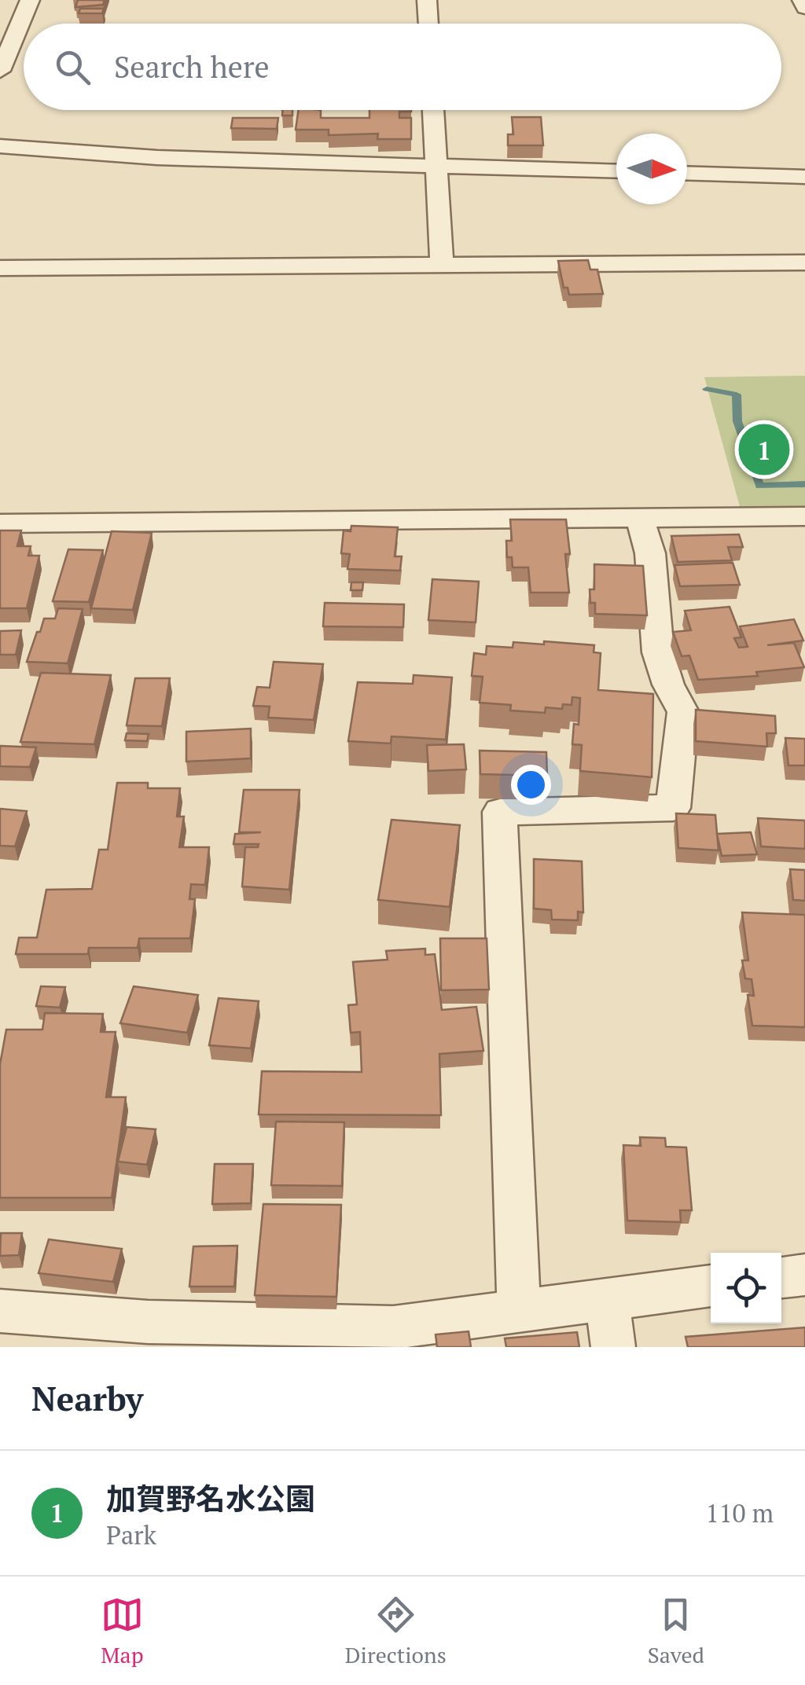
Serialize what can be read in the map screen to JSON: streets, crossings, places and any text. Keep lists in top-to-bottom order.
{
  "north": "right",
  "page": {
    "search": "Search here",
    "pins": "1",
    "heading": "Nearby",
    "list": [
      {
        "mark": "1",
        "name": "加賀野名水公園",
        "note": "Park",
        "value": "110 m"
      }
    ],
    "nav": ["Map", "Directions", "Saved"]
  }
}
